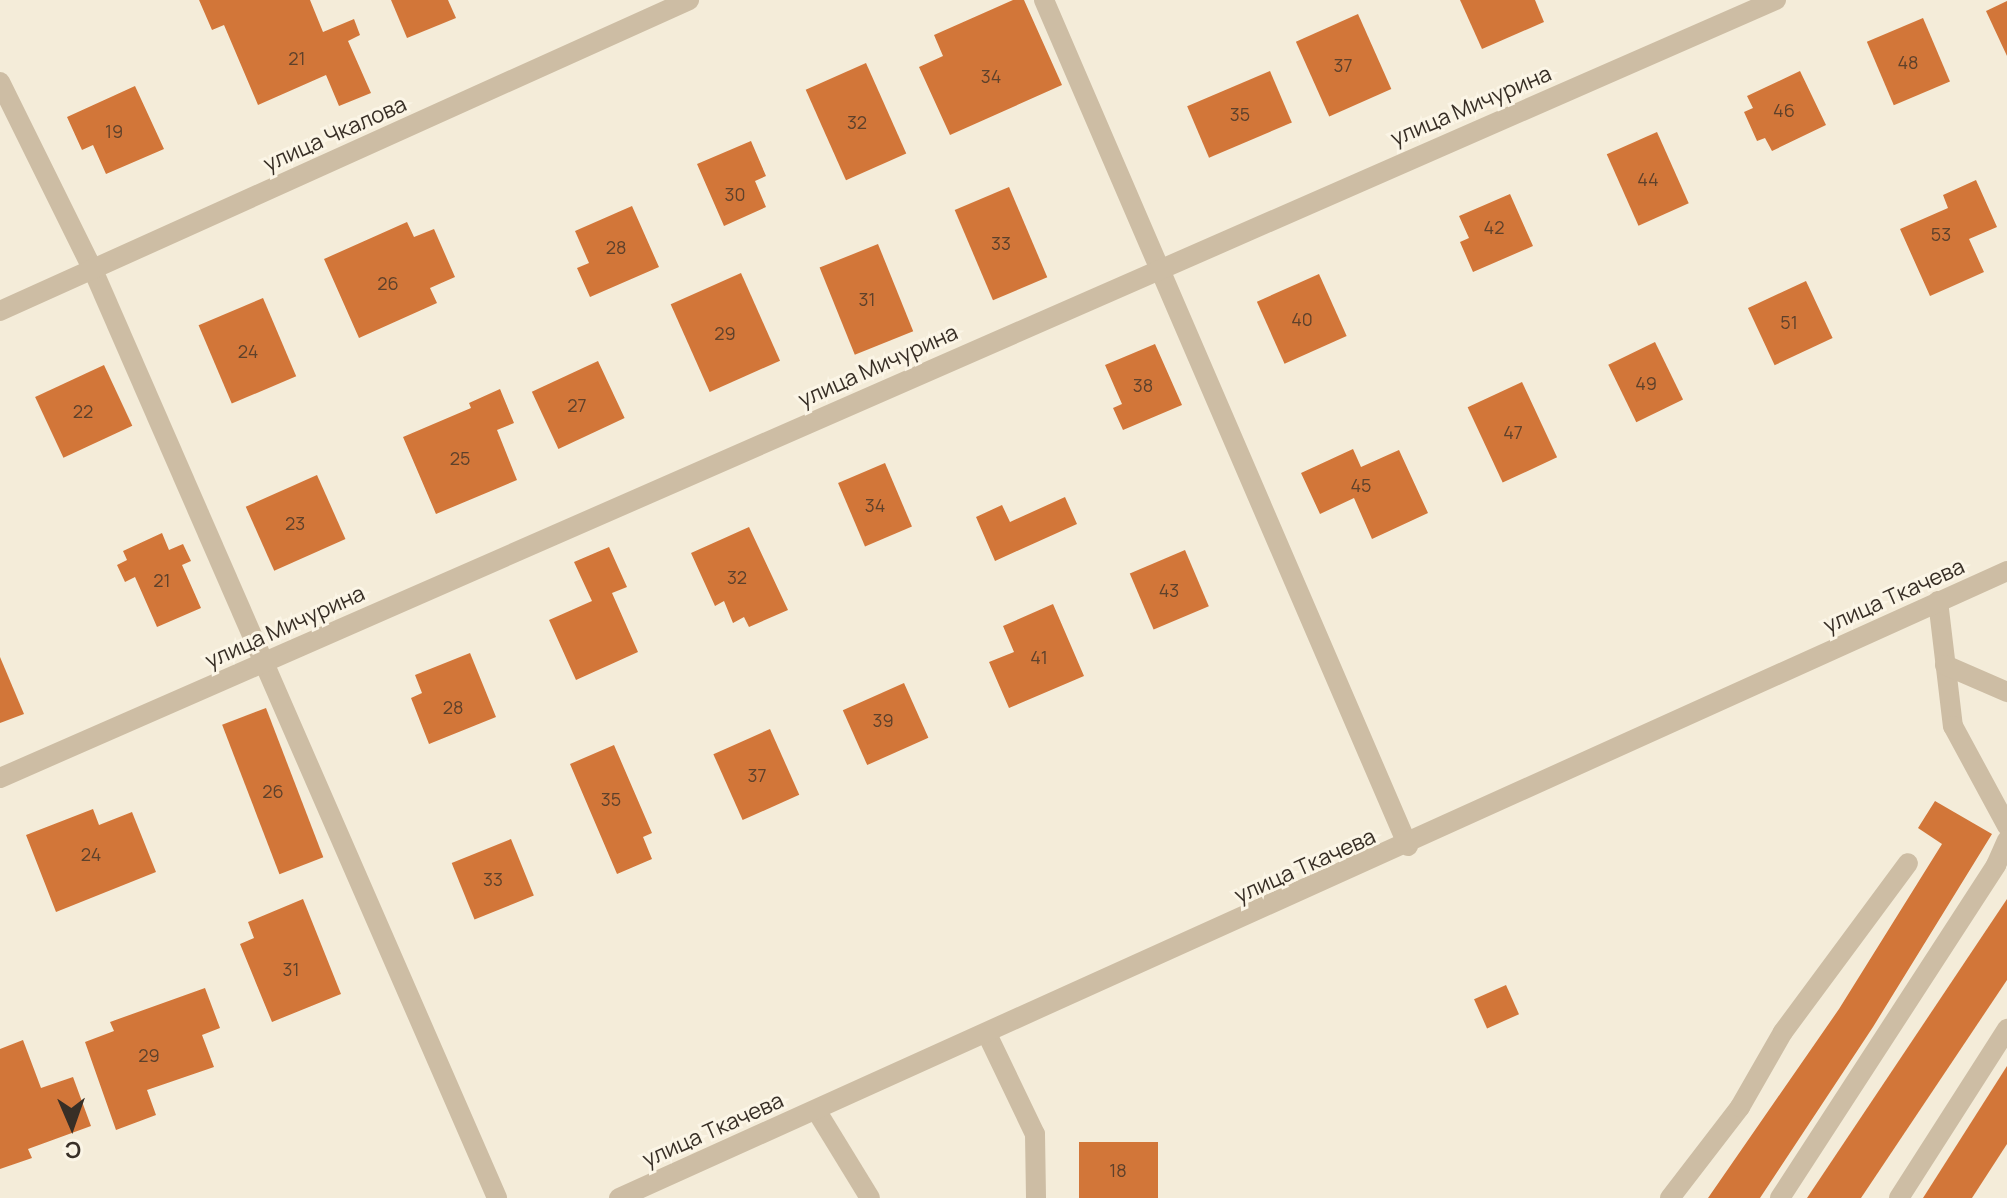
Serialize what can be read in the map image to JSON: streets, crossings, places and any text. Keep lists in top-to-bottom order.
{
  "streets": {
    "street": ["улица Мичурина", "улица Чкалова", "улица Ткачева"]
  },
  "house_numbers": [
    "21",
    "48",
    "37",
    "34",
    "46",
    "35",
    "32",
    "19",
    "44",
    "30",
    "42",
    "53",
    "33",
    "28",
    "26",
    "31",
    "40",
    "51",
    "29",
    "24",
    "49",
    "38",
    "27",
    "22",
    "47",
    "25",
    "45",
    "34",
    "23",
    "32",
    "21",
    "43",
    "41",
    "28",
    "39",
    "37",
    "26",
    "35",
    "24",
    "33",
    "31",
    "29",
    "18"
  ],
  "north": "bottom"
}
